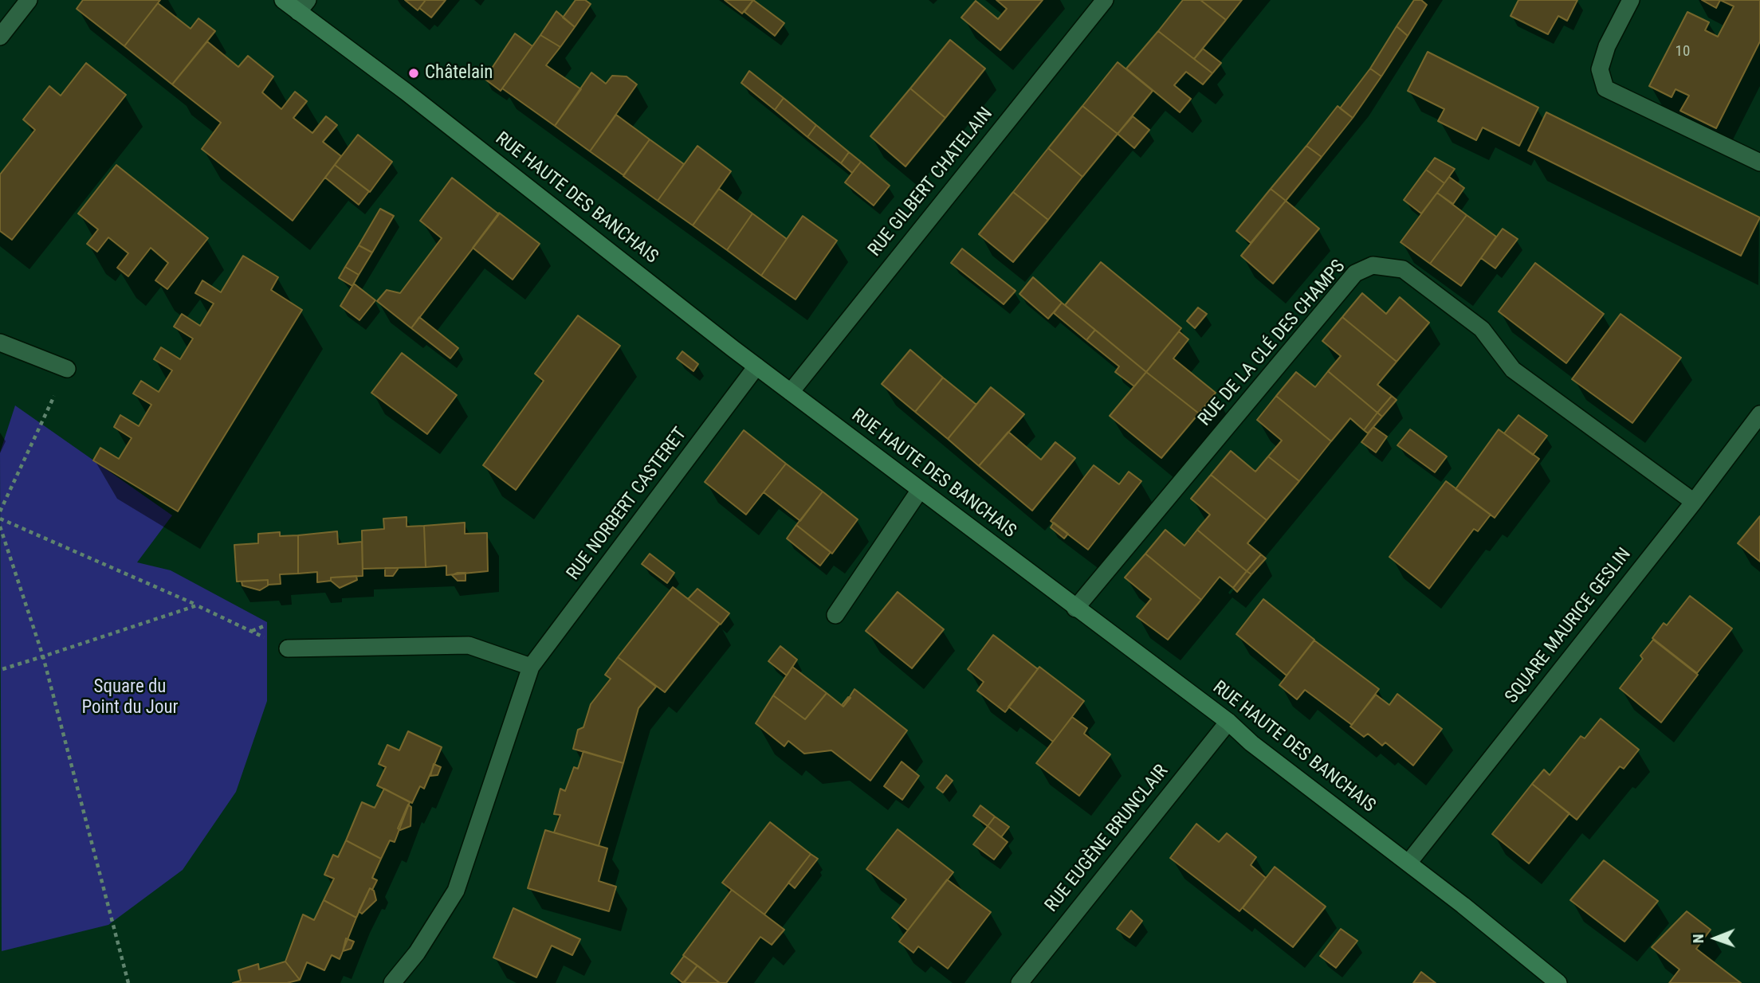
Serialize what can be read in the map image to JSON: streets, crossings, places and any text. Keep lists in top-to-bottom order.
{
  "streets": {
    "street": [
      "RUE GILBERT CHATELAIN",
      "RUE HAUTE DES BANCHAIS",
      "RUE DE LA CLÉ DES CHAMPS",
      "RUE NORBERT CASTERET",
      "SQUARE MAURICE GESLIN",
      "RUE EUGÈNE BRUNCLAIR"
    ]
  },
  "crossings": [
    ["RUE GILBERT CHATELAIN", "RUE HAUTE DES BANCHAIS"],
    ["RUE HAUTE DES BANCHAIS", "RUE DE LA CLÉ DES CHAMPS"],
    ["RUE HAUTE DES BANCHAIS", "RUE NORBERT CASTERET"],
    ["RUE HAUTE DES BANCHAIS", "SQUARE MAURICE GESLIN"],
    ["RUE HAUTE DES BANCHAIS", "RUE EUGÈNE BRUNCLAIR"],
    ["RUE DE LA CLÉ DES CHAMPS", "SQUARE MAURICE GESLIN"]
  ],
  "parks": ["Square du Point du Jour"],
  "places": ["Châtelain"],
  "house_numbers": ["10"],
  "north": "left"
}
